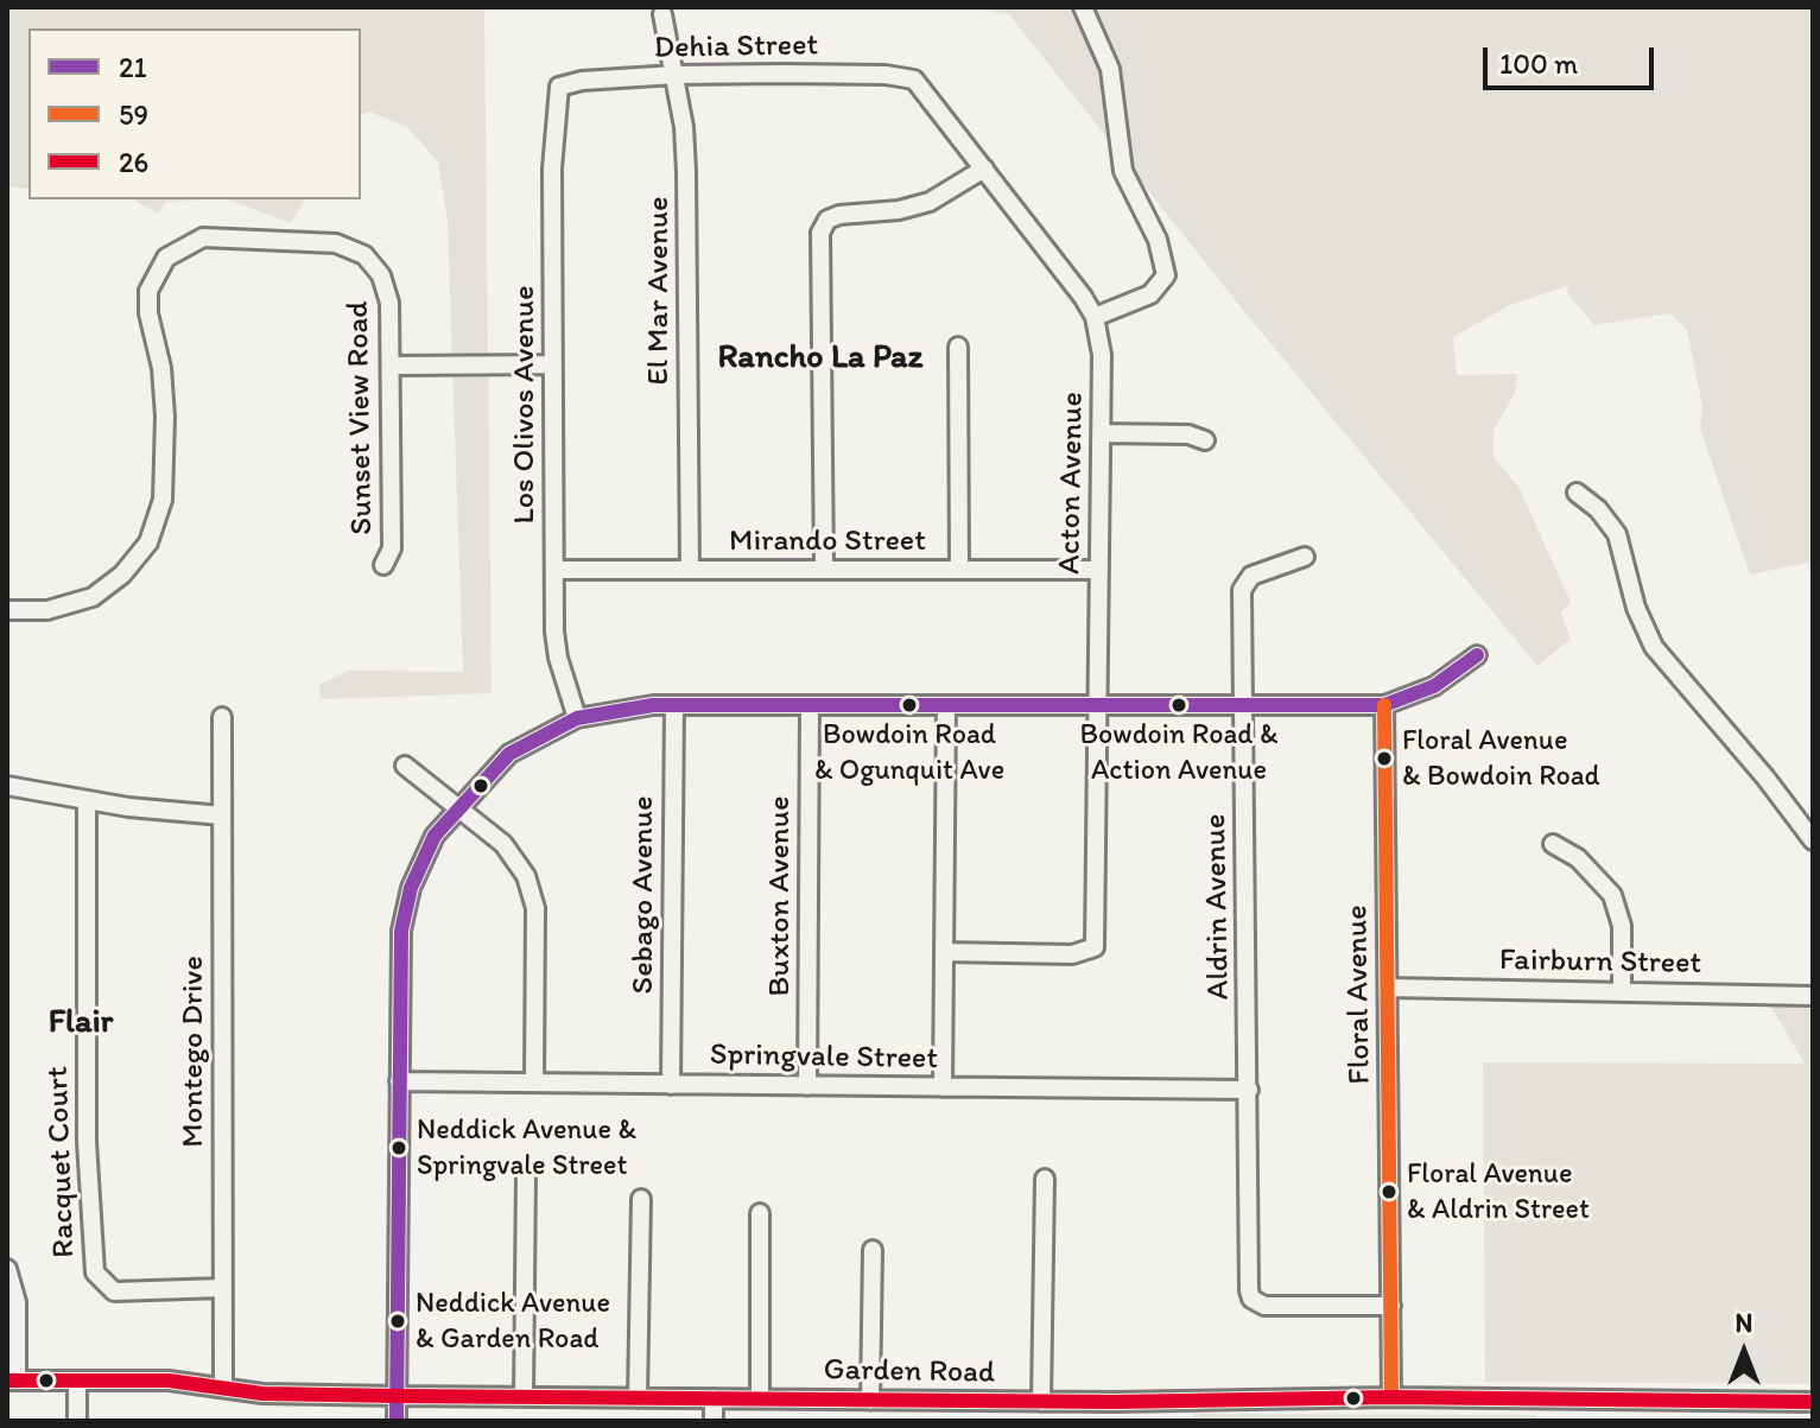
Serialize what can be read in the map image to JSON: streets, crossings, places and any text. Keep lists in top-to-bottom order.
{
  "streets": {
    "street": [
      "Dehia Street",
      "El Mar Avenue",
      "Los Olivos Avenue",
      "Sunset View Road",
      "Acton Avenue",
      "Mirando Street",
      "Sebago Avenue",
      "Buxton Avenue",
      "Aldrin Avenue",
      "Fairburn Street",
      "Floral Avenue",
      "Montego Drive",
      "Springvale Street",
      "Racquet Court",
      "Garden Road"
    ]
  },
  "crossings": [
    ["Dehia Street", "El Mar Avenue"],
    ["Dehia Street", "Los Olivos Avenue"],
    ["Dehia Street", "Acton Avenue"],
    ["El Mar Avenue", "Mirando Street"],
    ["Los Olivos Avenue", "Mirando Street"],
    ["Acton Avenue", "Mirando Street"],
    ["Sebago Avenue", "Springvale Street"],
    ["Buxton Avenue", "Springvale Street"],
    ["Aldrin Avenue", "Floral Avenue"],
    ["Aldrin Avenue", "Springvale Street"],
    ["Fairburn Street", "Floral Avenue"],
    ["Floral Avenue", "Garden Road"],
    ["Montego Drive", "Racquet Court"],
    ["Montego Drive", "Garden Road"]
  ],
  "districts": ["Rancho La Paz", "Flair"],
  "places": [
    "Bowdoin Road & Ogunquit Ave",
    "Bowdoin Road & Action Avenue",
    "Floral Avenue & Bowdoin Road",
    "Neddick Avenue & Springvale Street",
    "Floral Avenue & Aldrin Street",
    "Neddick Avenue & Garden Road"
  ],
  "lines": ["transit line 21", "transit line 59", "transit line 26"],
  "legend": ["21", "59", "26"],
  "scale_bar": "100 m",
  "north": "top"
}
